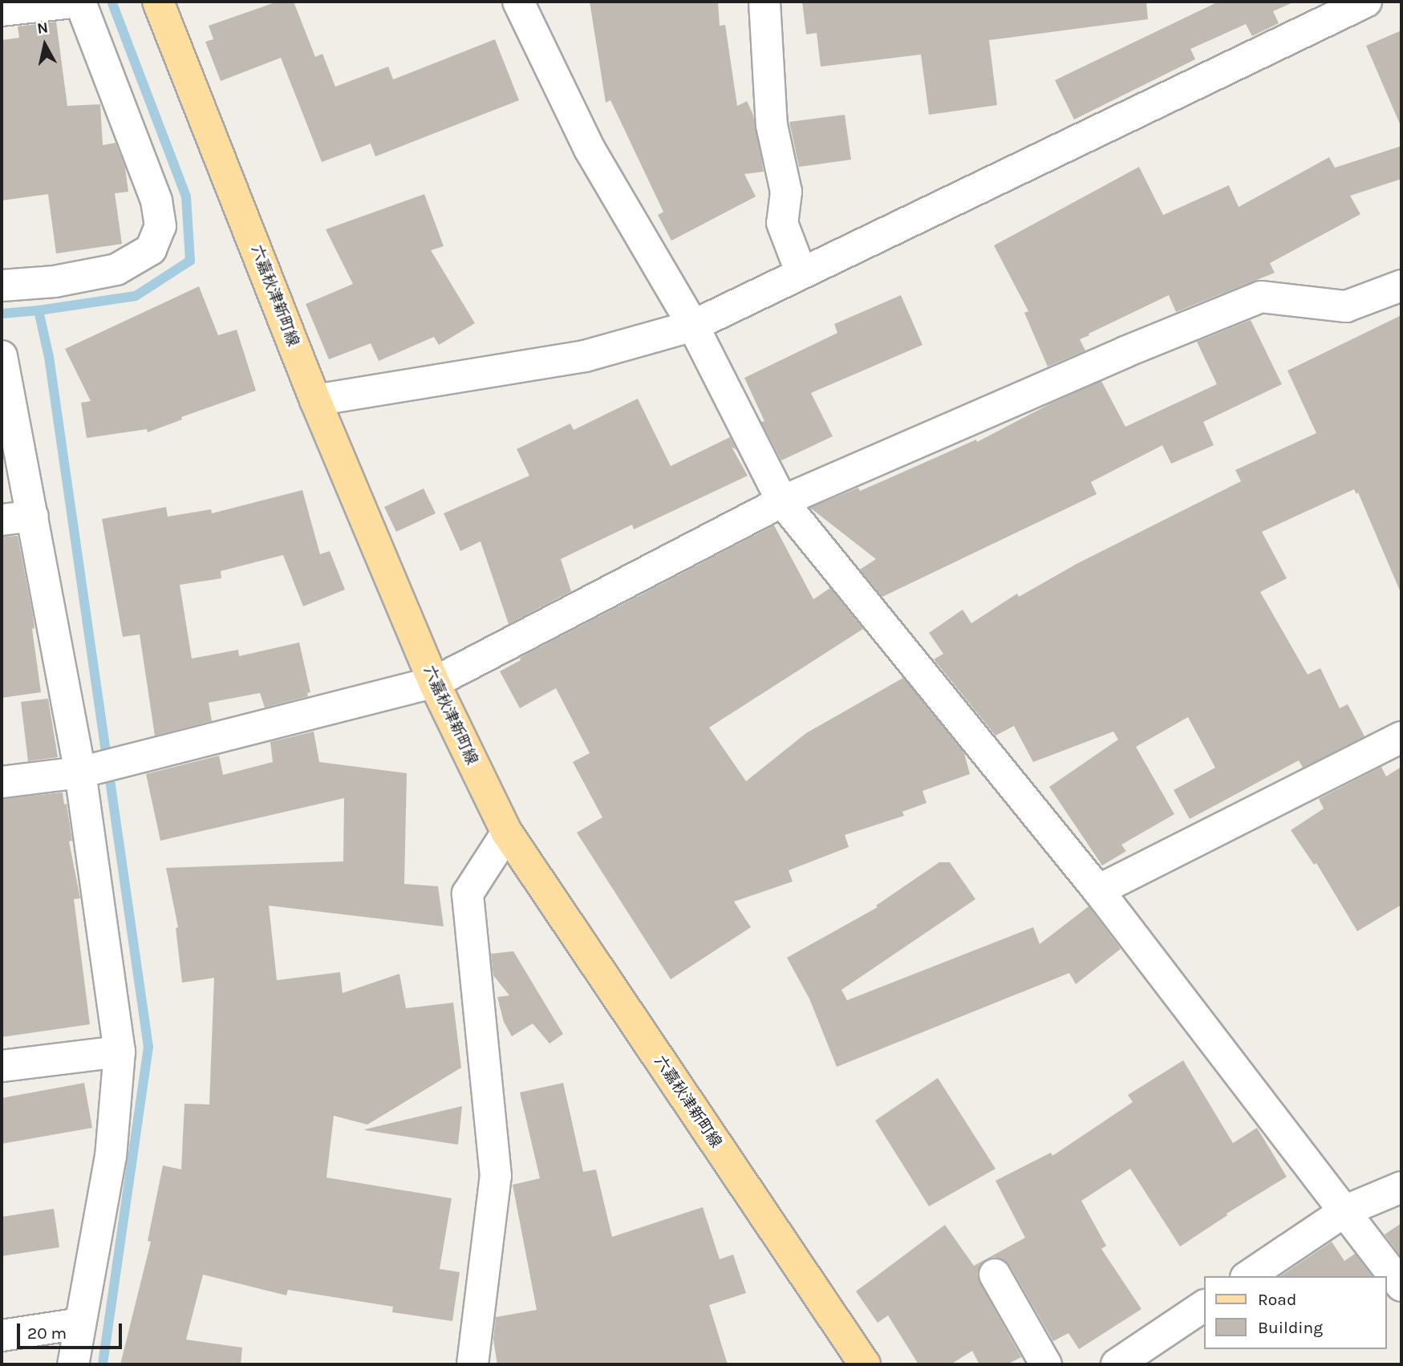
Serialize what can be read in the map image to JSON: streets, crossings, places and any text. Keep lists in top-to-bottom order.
{
  "streets": {
    "main road": ["六嘉秋津新町線"]
  },
  "legend": ["Road", "Building"],
  "scale_bar": "20 m",
  "north": "top"
}
